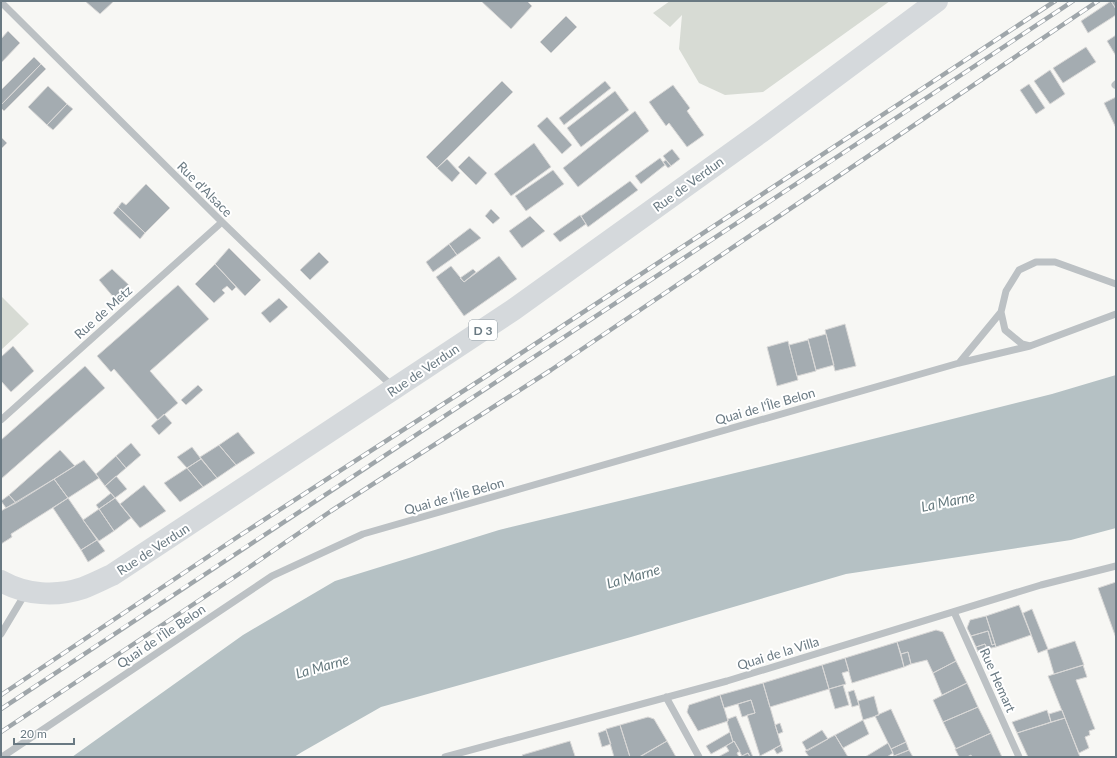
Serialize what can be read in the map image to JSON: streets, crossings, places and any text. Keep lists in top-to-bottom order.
{
  "streets": {
    "main road": ["Rue de Verdun", "D 3"],
    "street": [
      "Rue d'Alsace",
      "Rue de Metz",
      "Quai de l'Île Belon",
      "Quai de la Villa",
      "Rue Hemart"
    ]
  },
  "crossings": [
    ["Rue de Verdun", "Rue d'Alsace"],
    ["Rue d'Alsace", "Rue de Metz"],
    ["Quai de la Villa", "Rue Hemart"]
  ],
  "water": ["La Marne"],
  "scale_bar": "20 m"
}
